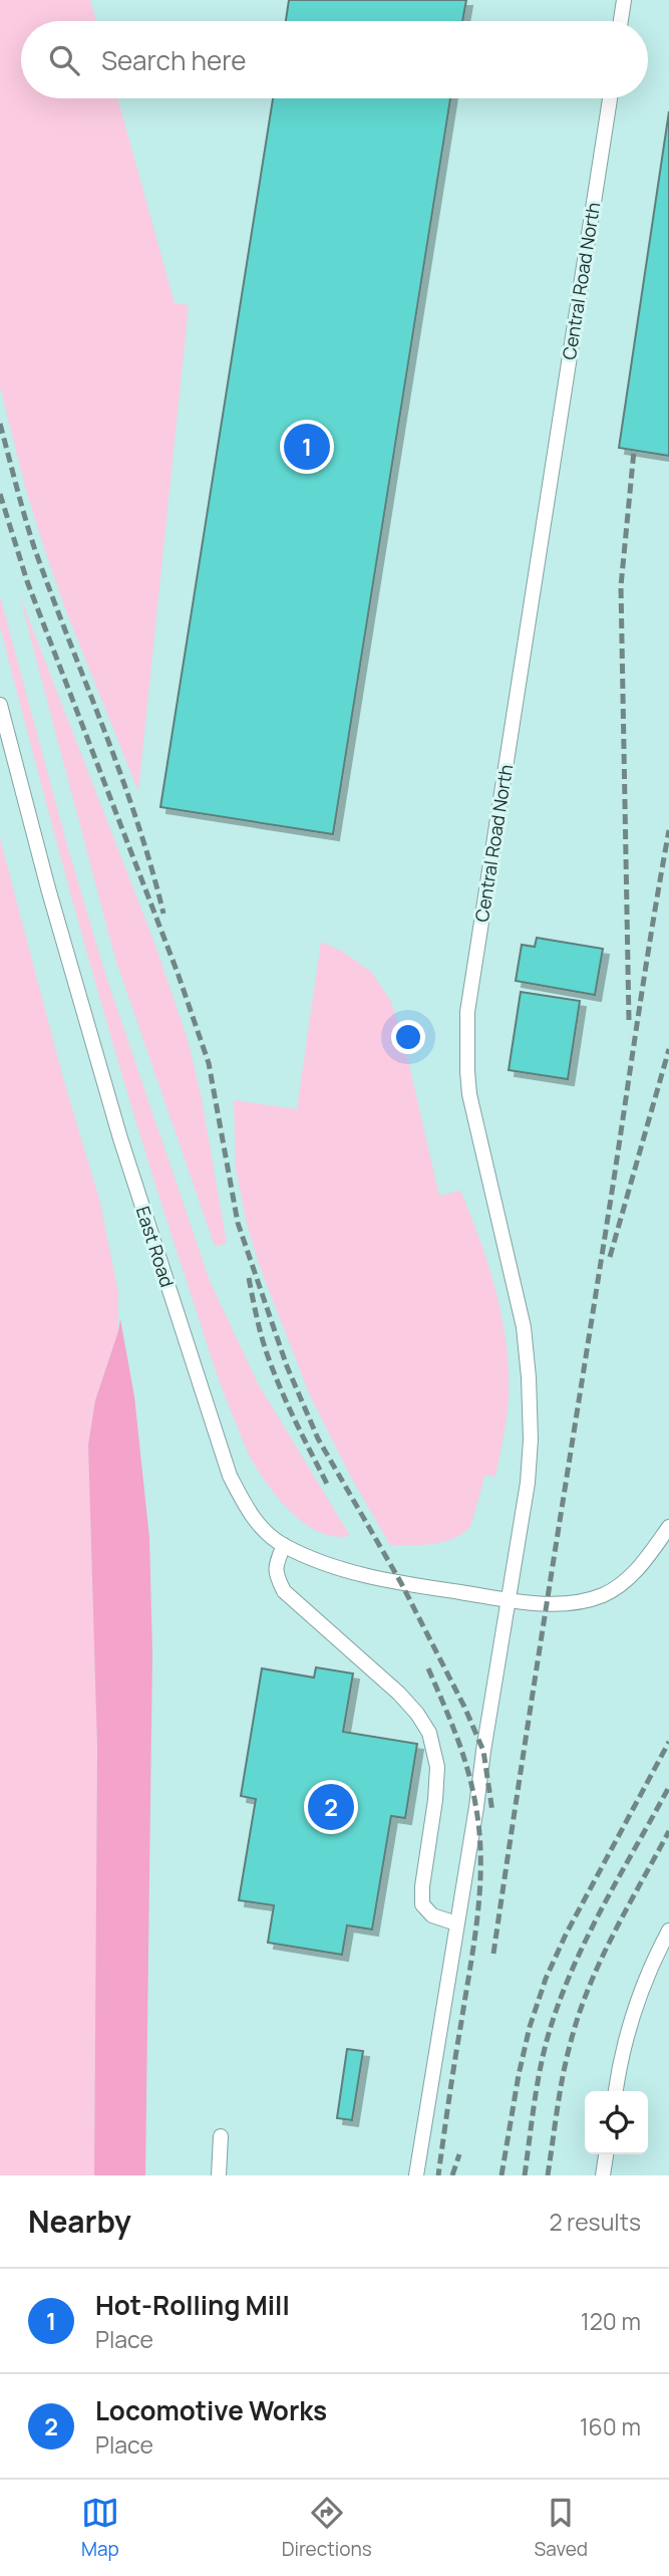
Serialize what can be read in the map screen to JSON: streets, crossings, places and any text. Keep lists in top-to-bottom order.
{
  "streets": {
    "lane": ["Central Road North", "East Road"]
  },
  "crossings": [
    ["Central Road North", "East Road"]
  ],
  "page": {
    "search": "Search here",
    "pins": ["1", "2"],
    "heading": ["Nearby", "2 results"],
    "list": [
      {
        "mark": "1",
        "name": "Hot-Rolling Mill",
        "note": "Place",
        "value": "120 m"
      },
      {
        "mark": "2",
        "name": "Locomotive Works",
        "note": "Place",
        "value": "160 m"
      }
    ],
    "nav": ["Map", "Directions", "Saved"]
  }
}
